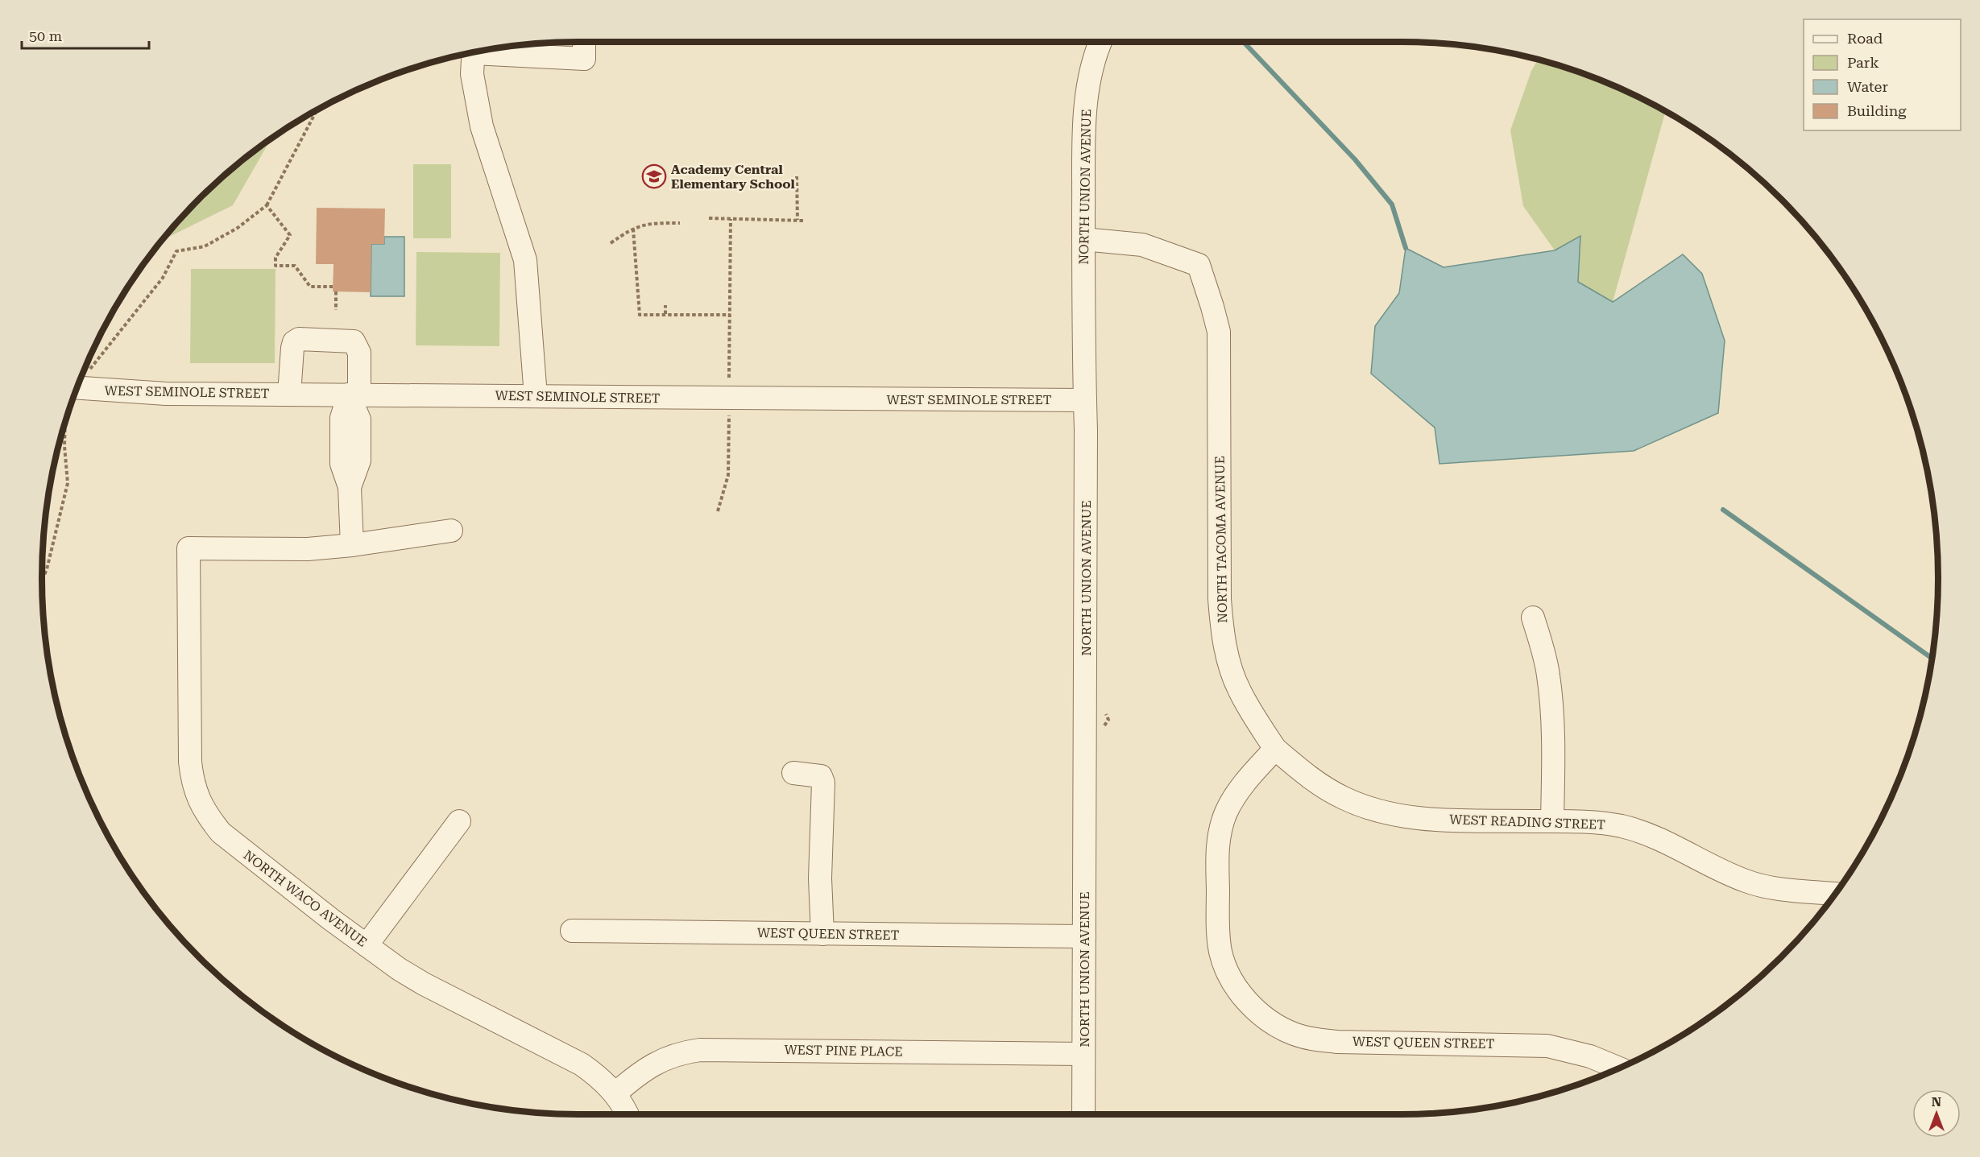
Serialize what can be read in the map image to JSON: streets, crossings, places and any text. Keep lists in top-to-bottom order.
{
  "streets": {
    "street": [
      "NORTH UNION AVENUE",
      "WEST SEMINOLE STREET",
      "NORTH TACOMA AVENUE",
      "WEST READING STREET",
      "NORTH WACO AVENUE",
      "WEST QUEEN STREET",
      "WEST PINE PLACE"
    ]
  },
  "crossings": [
    ["NORTH UNION AVENUE", "WEST SEMINOLE STREET"],
    ["NORTH UNION AVENUE", "NORTH TACOMA AVENUE"],
    ["NORTH UNION AVENUE", "WEST QUEEN STREET"],
    ["NORTH UNION AVENUE", "WEST PINE PLACE"],
    ["NORTH TACOMA AVENUE", "WEST READING STREET"],
    ["NORTH TACOMA AVENUE", "WEST QUEEN STREET"],
    ["WEST READING STREET", "WEST QUEEN STREET"],
    ["NORTH WACO AVENUE", "WEST PINE PLACE"]
  ],
  "places": {
    "school or university": ["Academy Central Elementary School"]
  },
  "legend": [
    "Road",
    "Park",
    "Water",
    "Building"
  ],
  "scale_bar": "50 m",
  "north": "top"
}
